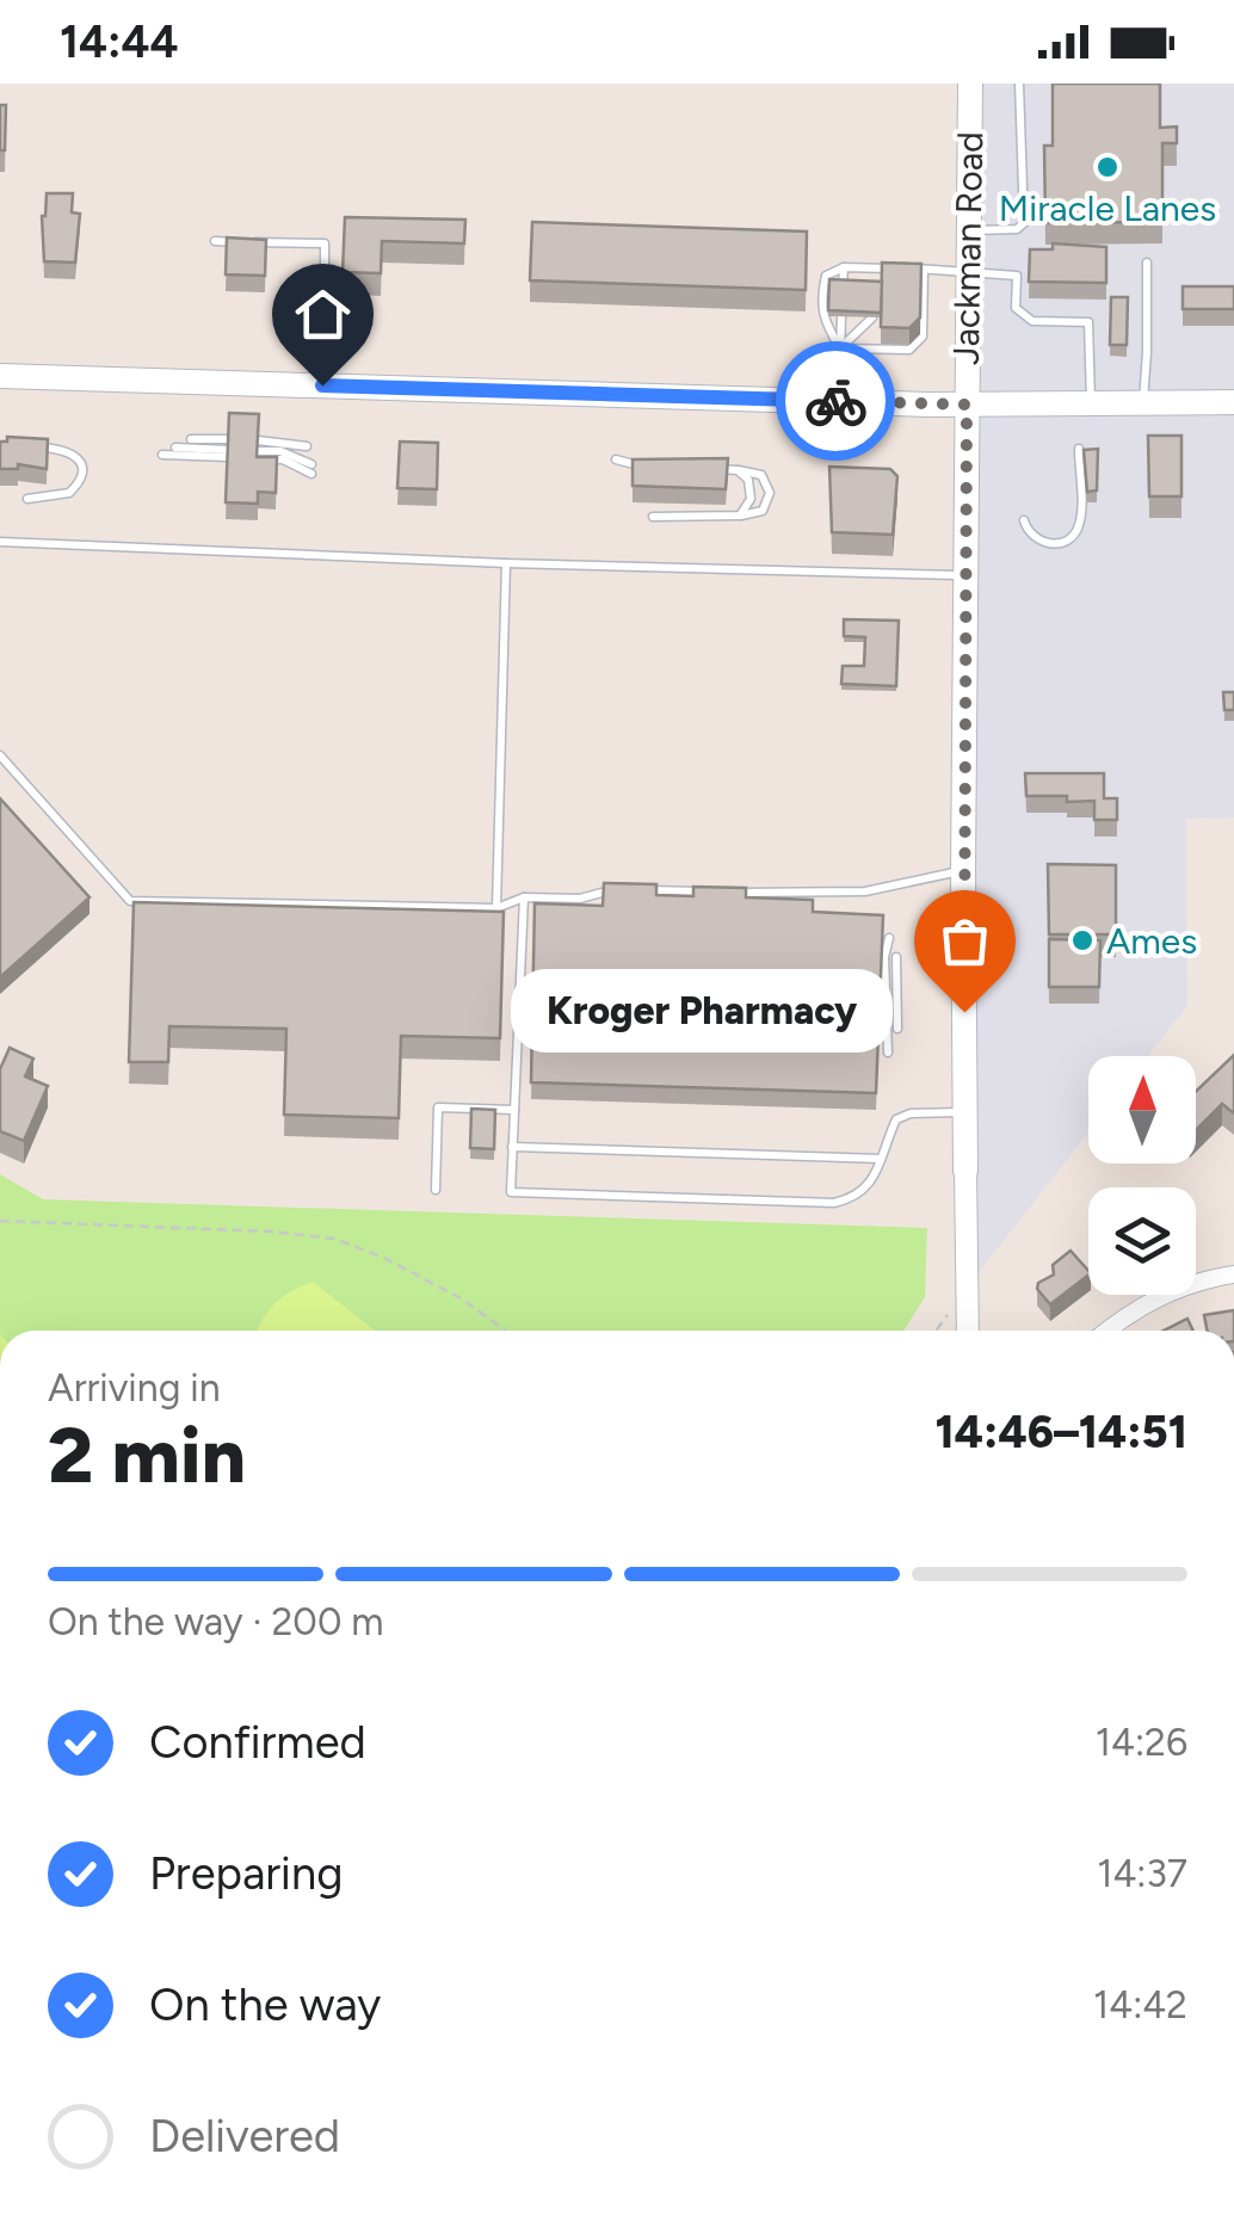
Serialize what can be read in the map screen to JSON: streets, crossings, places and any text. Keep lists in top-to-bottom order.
{
  "streets": {
    "main road": ["Jackman Road"]
  },
  "places": ["Miracle Lanes", "Ames", "Kroger Pharmacy"],
  "north": "top",
  "page": {
    "status": "14:44",
    "bubble": "Kroger Pharmacy",
    "heading": ["2 min", "Arriving in", "14:46–14:51"],
    "bar": "On the way · 200 m",
    "list": [
      ["Confirmed", "14:26"],
      ["Preparing", "14:37"],
      ["On the way", "14:42"],
      "Delivered"
    ]
  }
}
